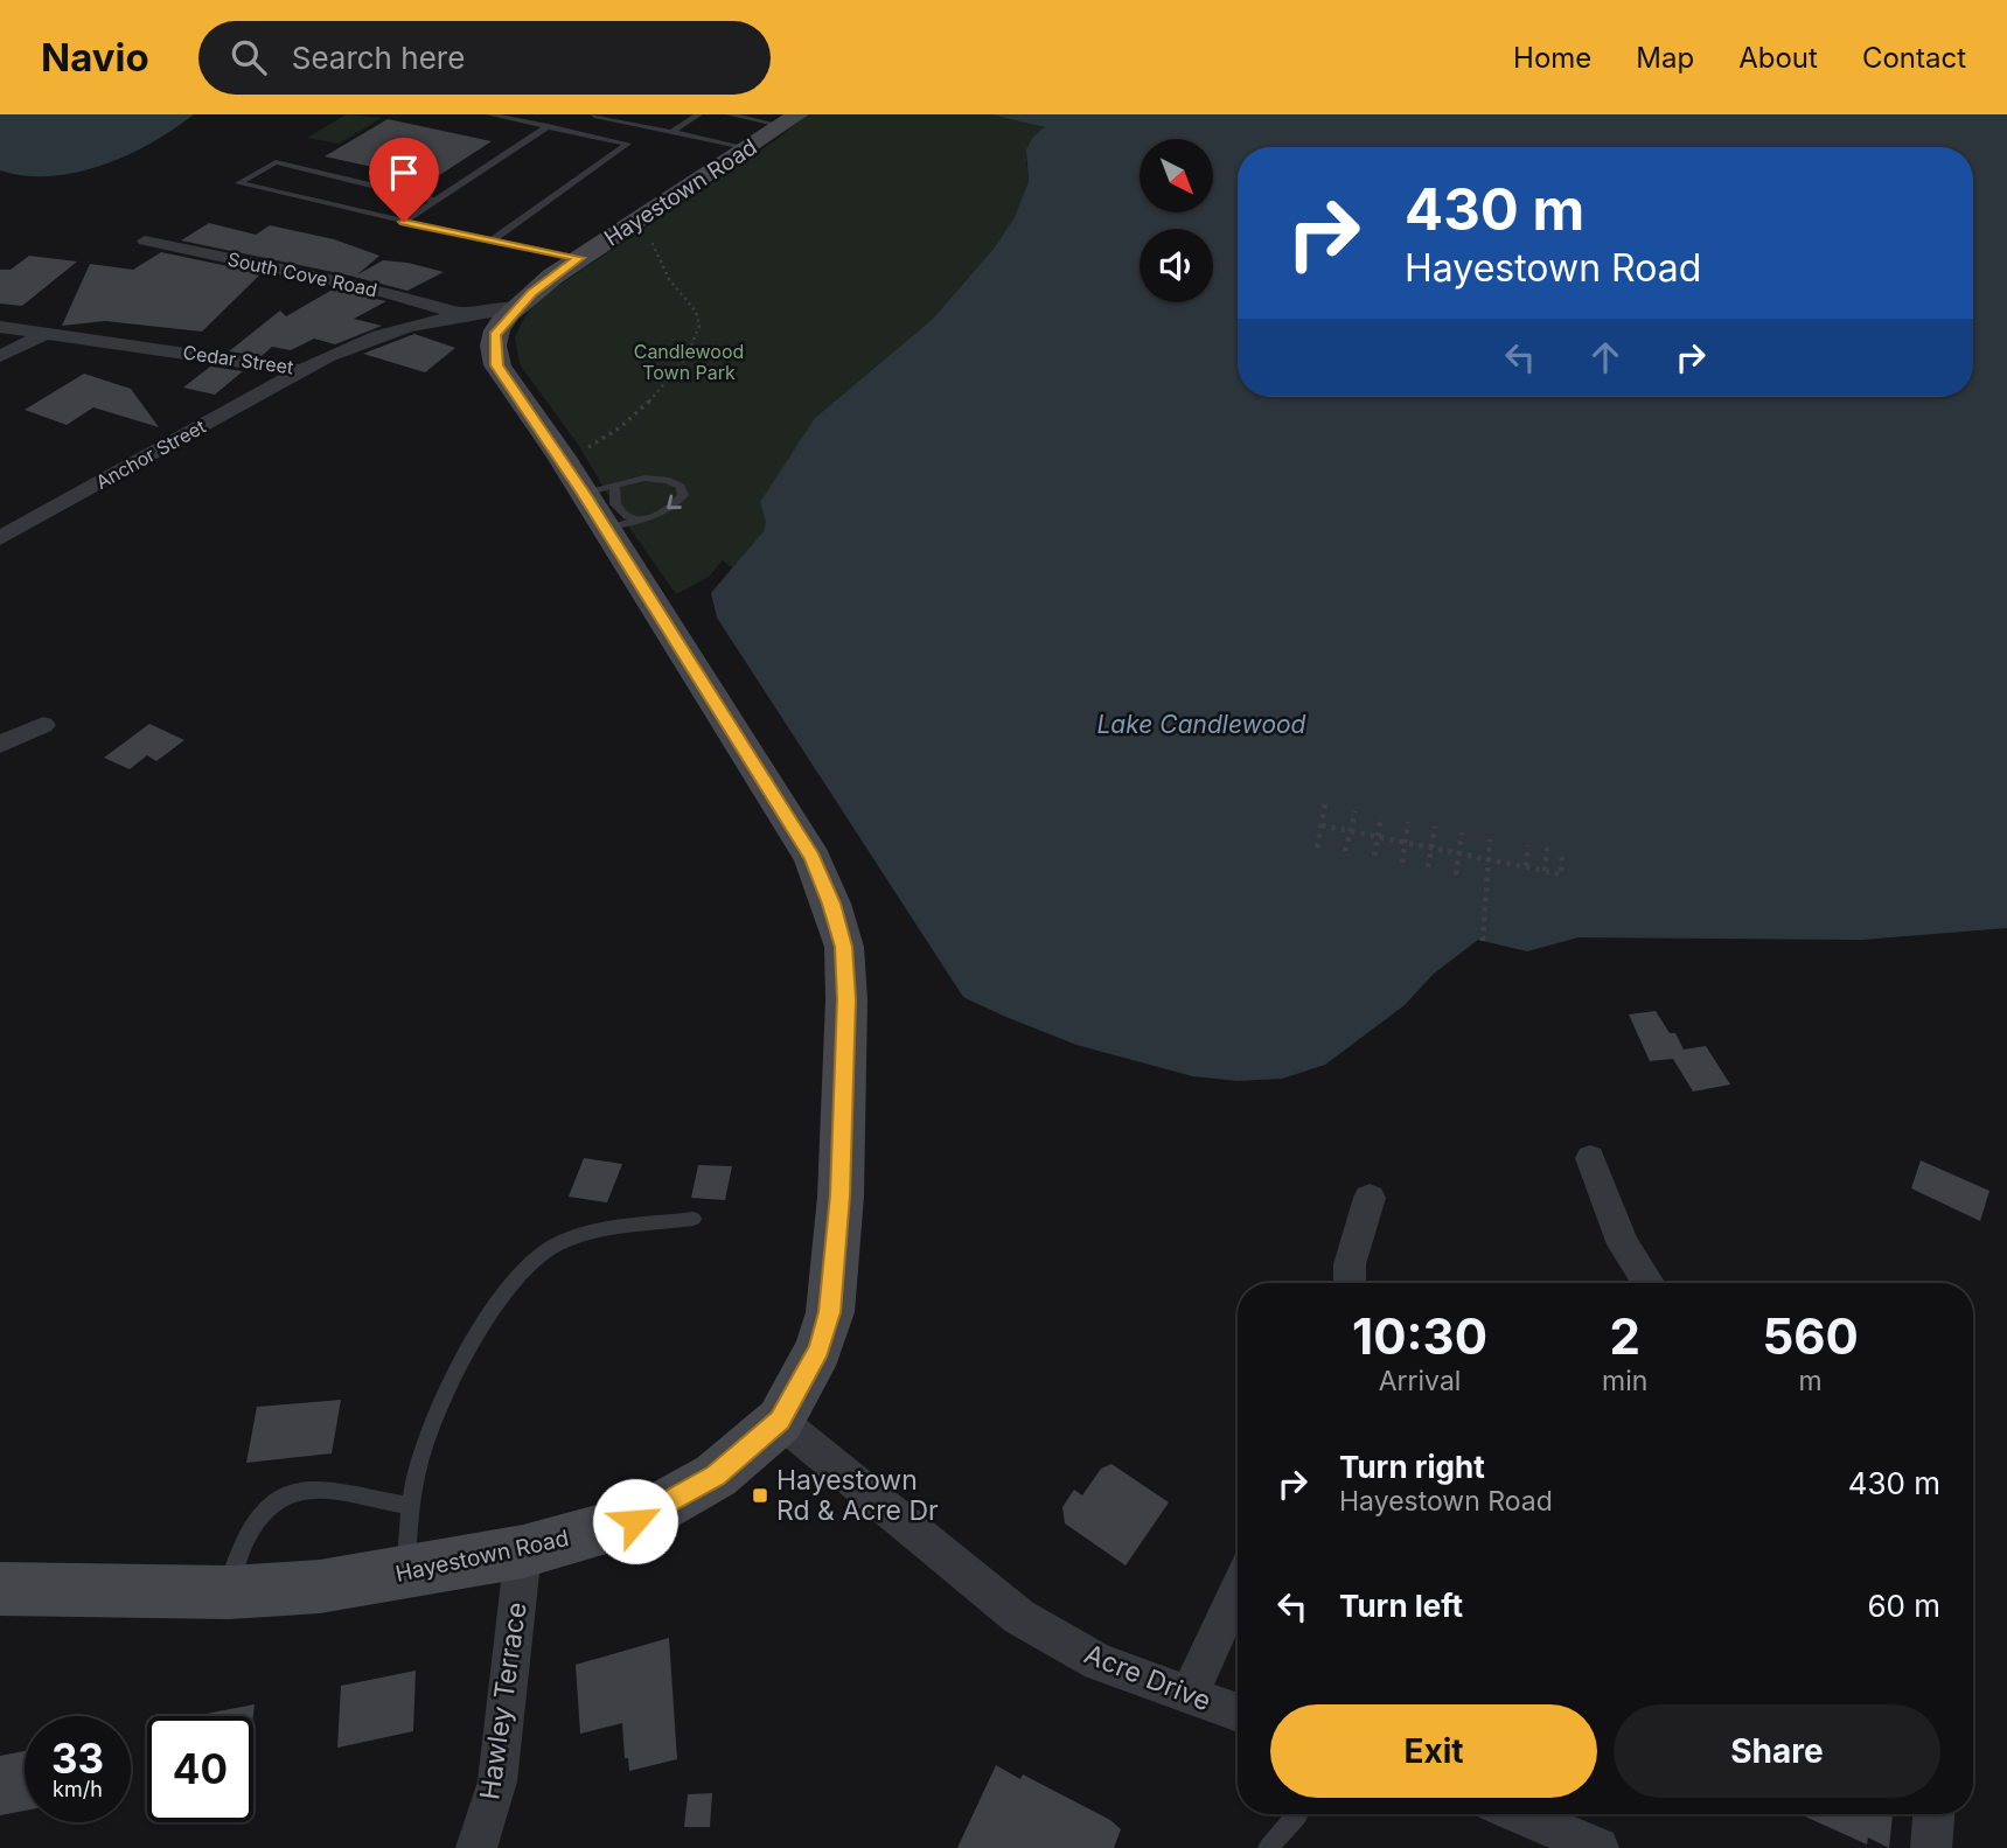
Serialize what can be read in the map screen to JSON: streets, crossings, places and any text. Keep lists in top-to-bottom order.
{
  "streets": {
    "street": [
      "Hayestown Road",
      "South Cove Road",
      "Cedar Street",
      "Anchor Street",
      "Acre Drive",
      "Hawley Terrace"
    ]
  },
  "crossings": [
    ["Hayestown Road", "Cedar Street"],
    ["Hayestown Road", "Acre Drive"],
    ["Hayestown Road", "Hawley Terrace"],
    ["South Cove Road", "Cedar Street"],
    ["Cedar Street", "Anchor Street"]
  ],
  "water": ["Lake Candlewood"],
  "parks": ["Candlewood Town Park"],
  "places": {
    "transit": ["Hayestown Rd & Acre Dr"]
  },
  "north": "bottom right",
  "page": {
    "header": "Navio",
    "search": "Search here",
    "nav": [
      "Home",
      "Map",
      "About",
      "Contact"
    ],
    "turn": ["430 m", "Hayestown Road"],
    "eta": [
      "10:30",
      "Arrival",
      "2",
      "min",
      "560",
      "m"
    ],
    "list": [
      {
        "name": "Turn right",
        "note": "Hayestown Road",
        "value": "430 m"
      },
      {
        "name": "Turn left",
        "value": "60 m"
      }
    ],
    "buttons": ["Exit", "Share"],
    "speed": "33 km/h",
    "limit": "40"
  }
}
